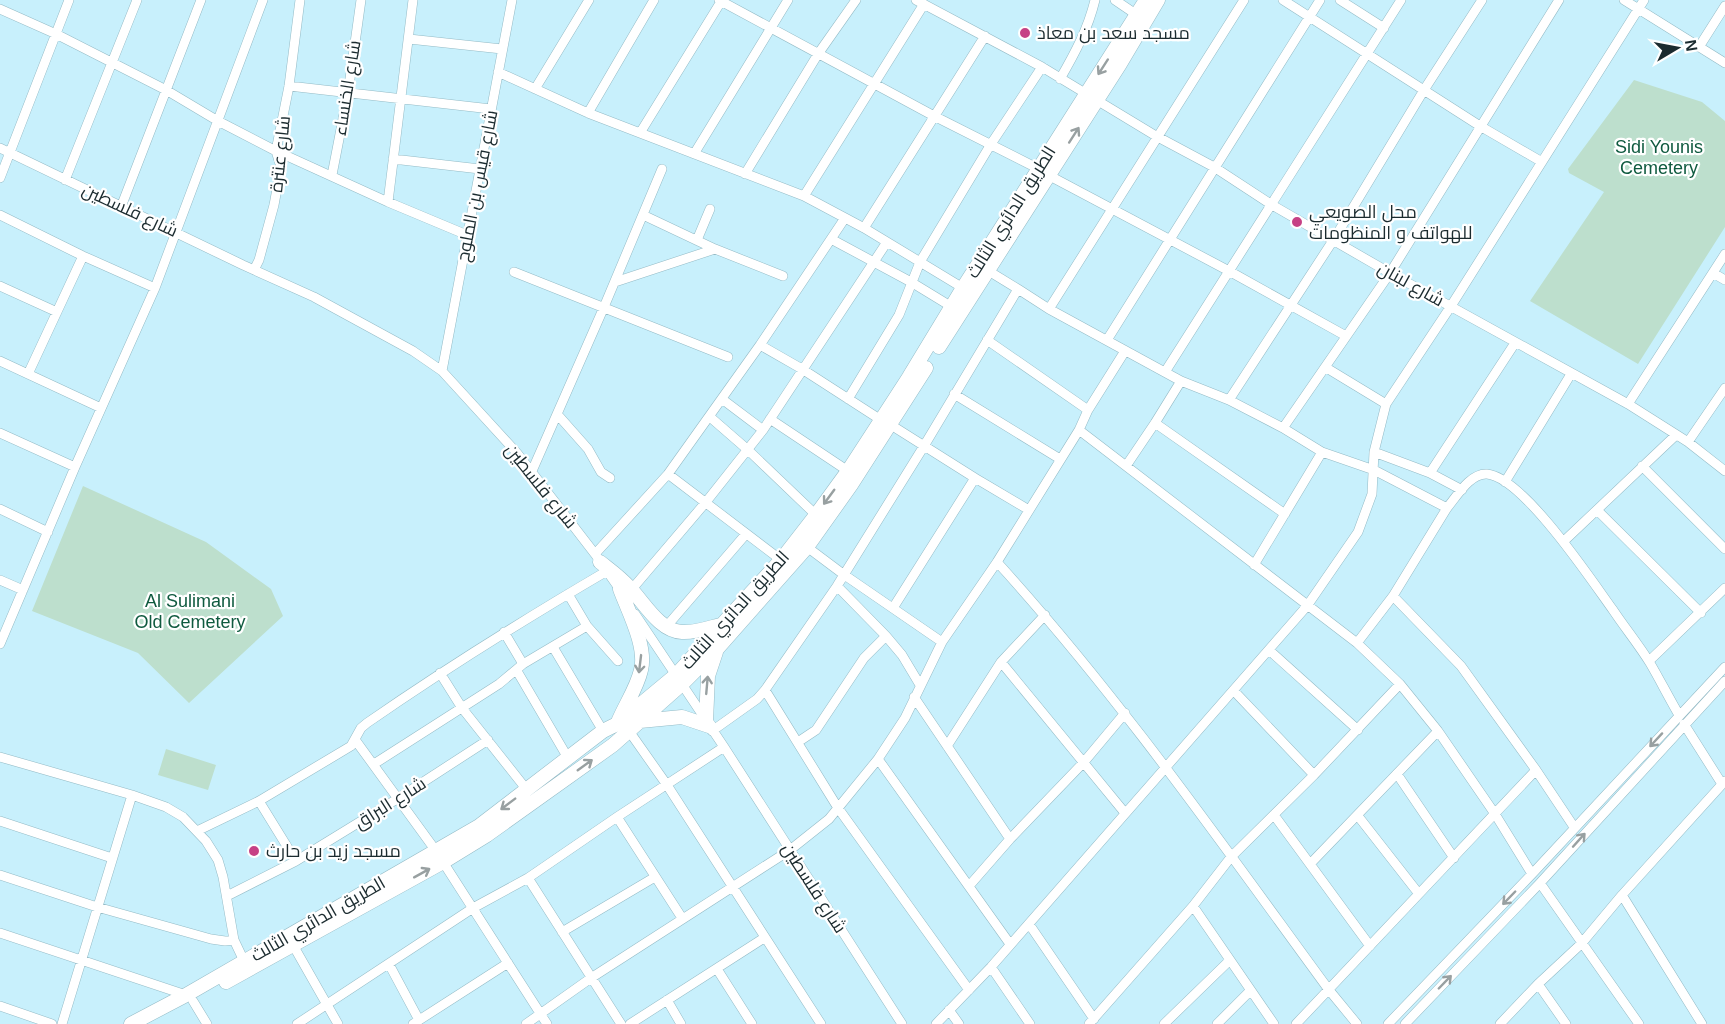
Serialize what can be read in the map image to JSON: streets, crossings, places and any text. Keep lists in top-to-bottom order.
{
  "streets": {
    "highway": ["الطريق الدائري الثالث"],
    "street": [
      "شارع الخنساء",
      "شارع عنترة",
      "شارع قيس بن الملوح",
      "شارع فلسطين",
      "شارع لبنان",
      "شارع البراق"
    ]
  },
  "crossings": [
    ["شارع عنترة", "شارع فلسطين"],
    ["شارع قيس بن الملوح", "شارع فلسطين"],
    ["شارع فلسطين", "الطريق الدائري الثالث"],
    ["الطريق الدائري الثالث", "شارع لبنان"]
  ],
  "parks": ["Sidi Younis Cemetery", "Al Sulimani Old Cemetery"],
  "places": ["مسجد سعد بن معاذ", "محل الصويعي للهواتف و المنظومات", "مسجد زيد بن حارث"],
  "north": "right"
}
